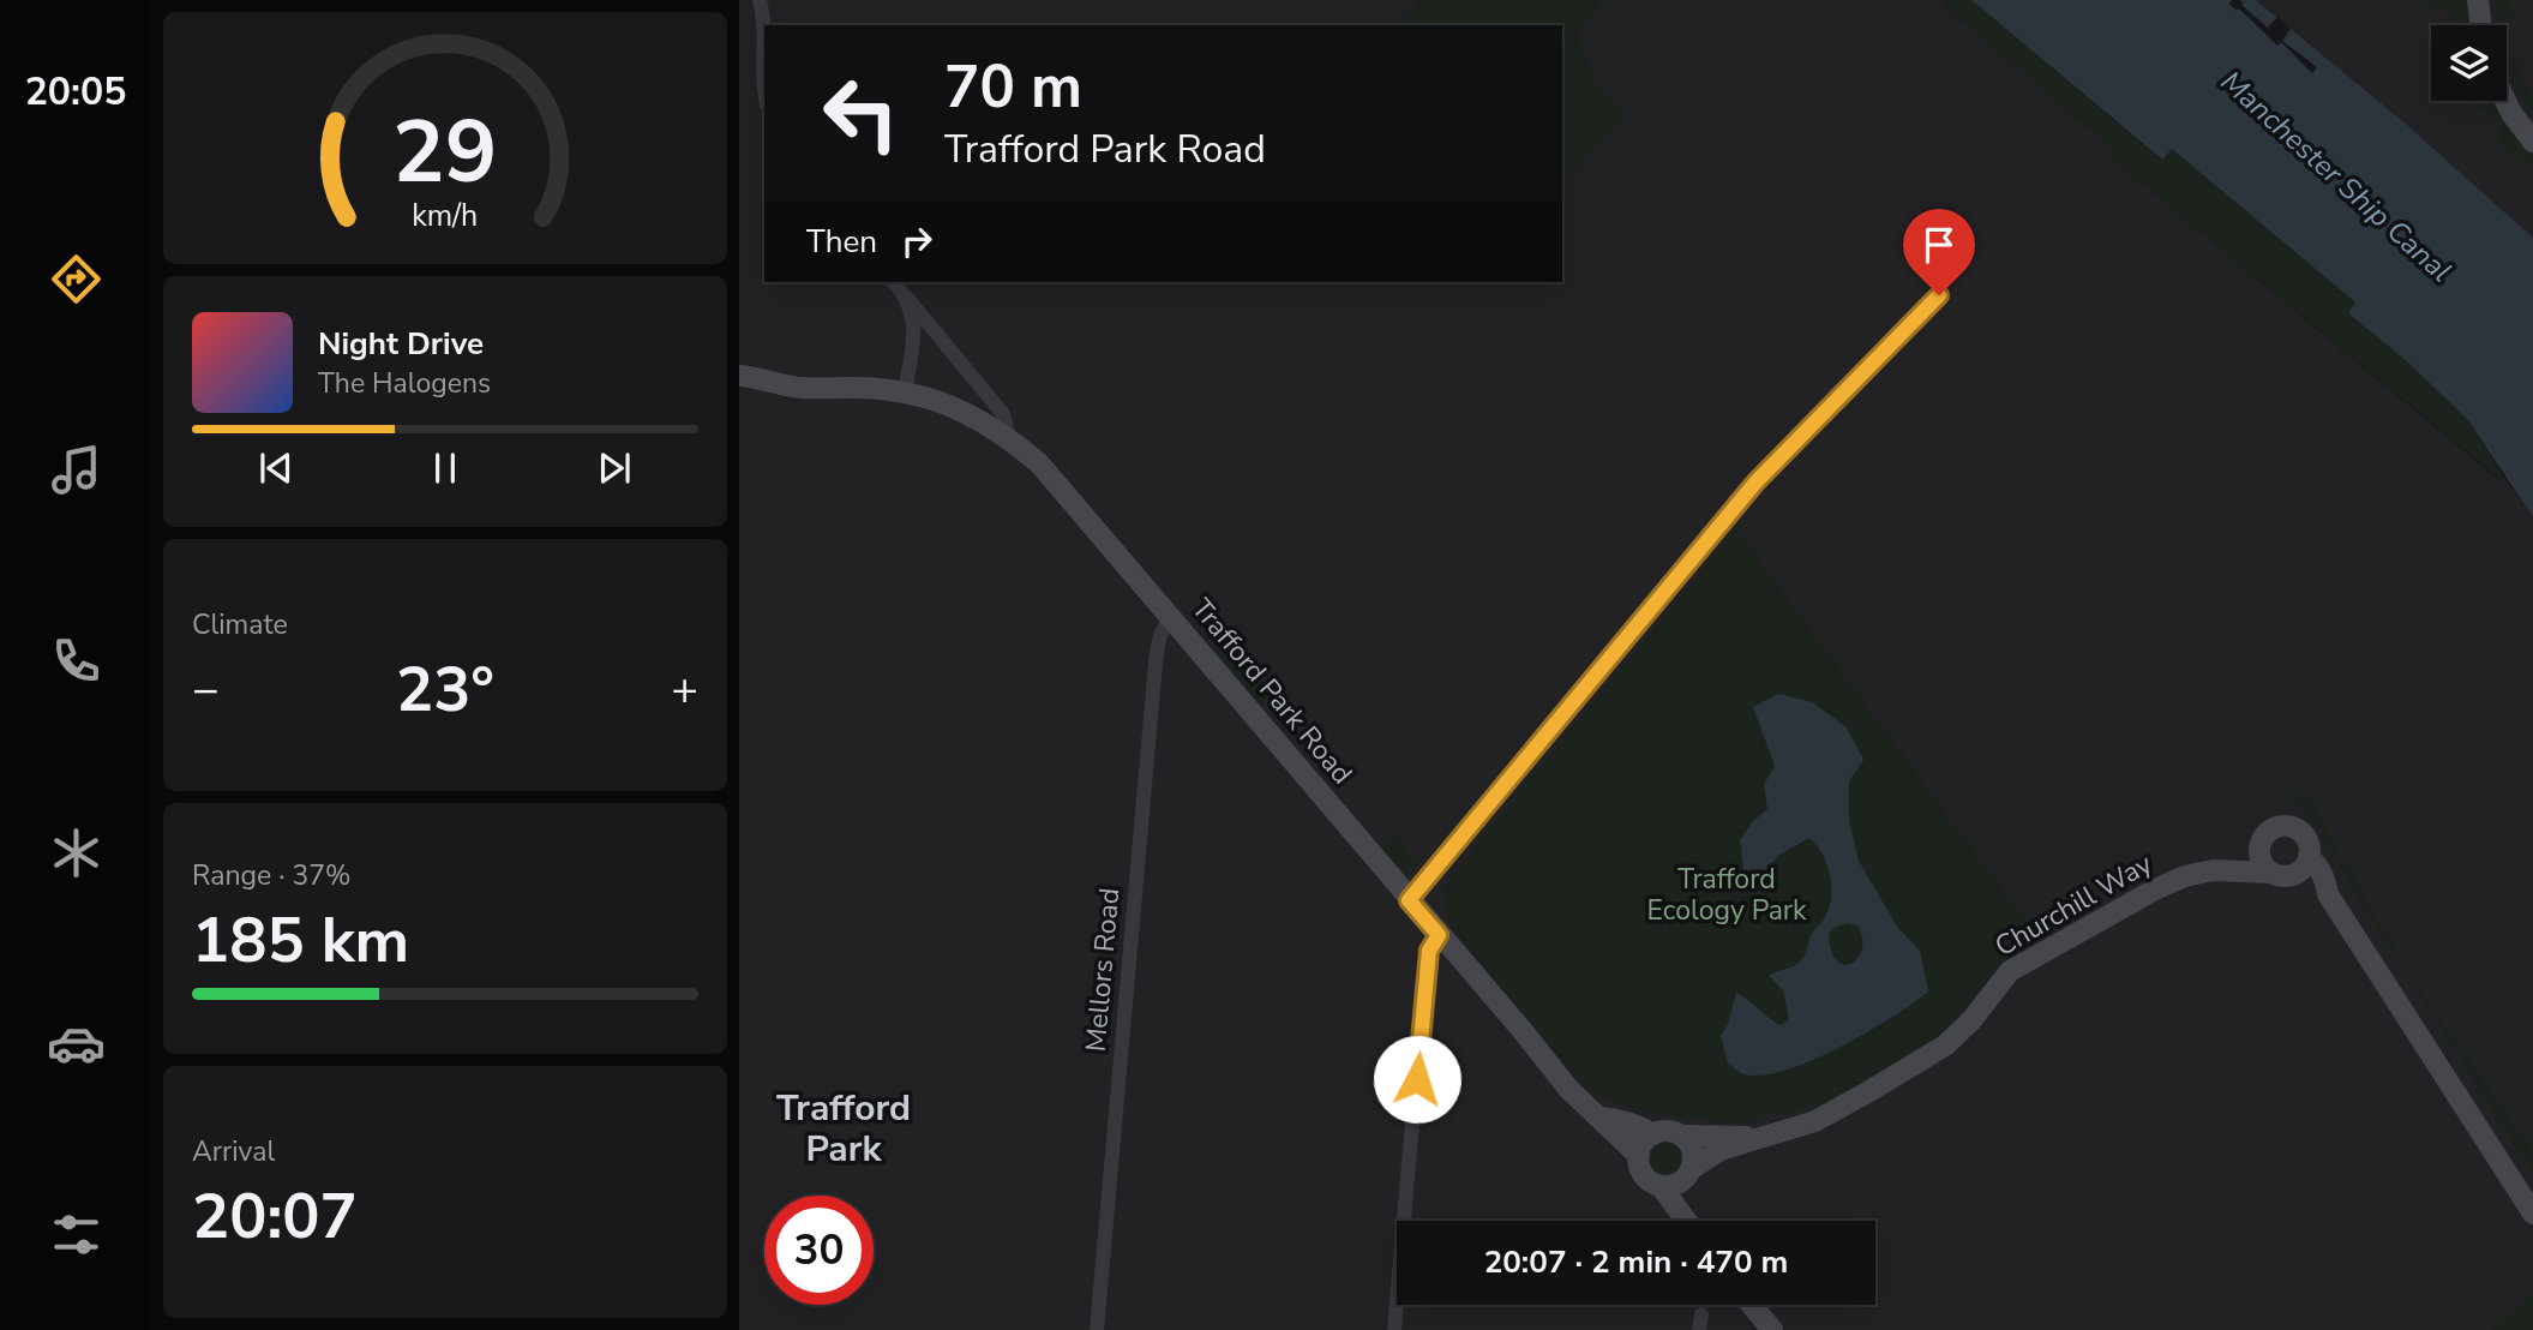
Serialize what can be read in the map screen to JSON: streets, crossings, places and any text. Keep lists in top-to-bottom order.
{
  "streets": {
    "street": ["Trafford Park Road", "Churchill Way", "Mellors Road"]
  },
  "crossings": [
    ["Trafford Park Road", "Churchill Way"],
    ["Trafford Park Road", "Mellors Road"]
  ],
  "districts": ["Trafford Park"],
  "water": ["Manchester Ship Canal"],
  "parks": ["Trafford Ecology Park"],
  "page": {
    "tabs": "20:05",
    "turn": ["70 m", "Trafford Park Road"],
    "then": "Then",
    "song": ["Night Drive", "The Halogens"],
    "tile": [
      "Climate",
      ["Range · 37%", "185 km"],
      ["Arrival", "20:07"]
    ],
    "heat": ["−", "23°", "+"],
    "limit": "30",
    "trip": "20:07 · 2 min · 470 m",
    "gauge": ["29", "km/h"]
  }
}
